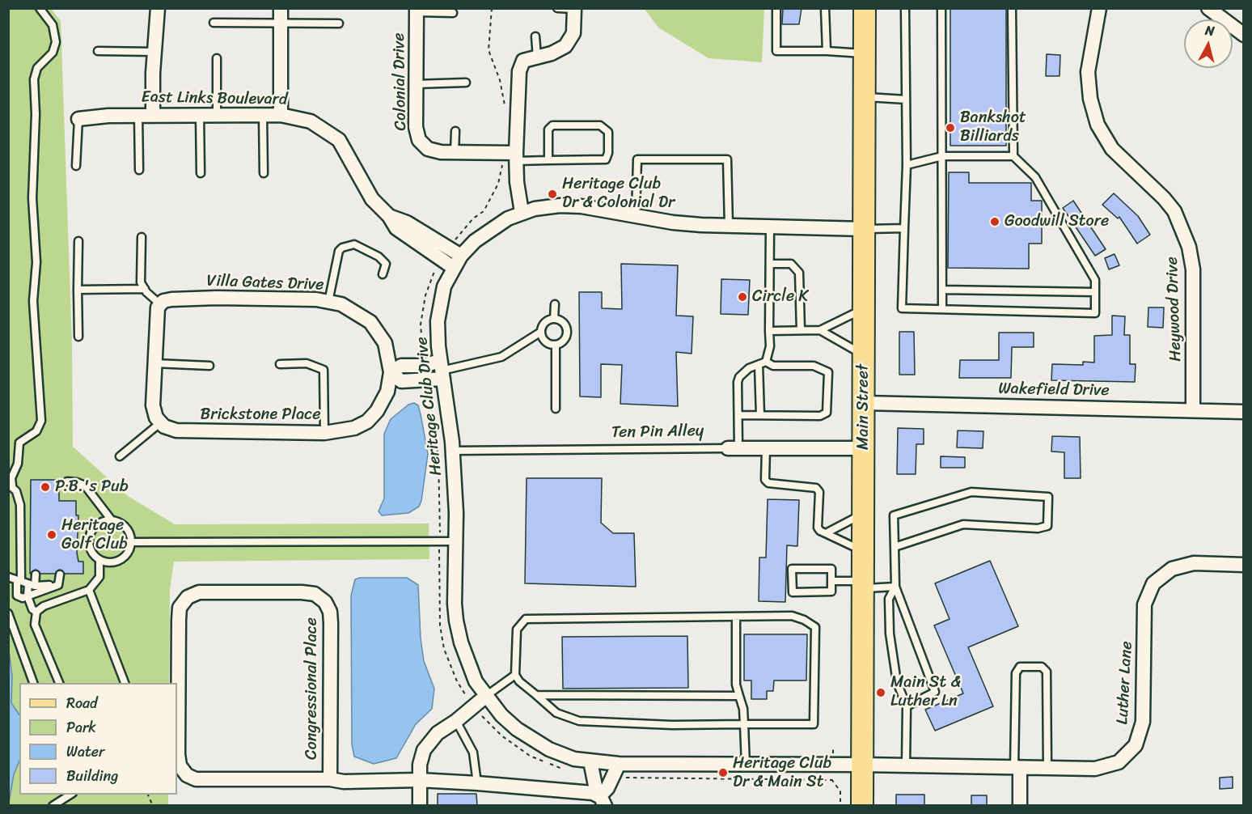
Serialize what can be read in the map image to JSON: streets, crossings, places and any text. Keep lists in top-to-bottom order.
{
  "streets": {
    "main road": ["Main Street"],
    "street": [
      "Colonial Drive",
      "East Links Boulevard",
      "Villa Gates Drive",
      "Heywood Drive",
      "Wakefield Drive",
      "Heritage Club Drive",
      "Brickstone Place",
      "Ten Pin Alley",
      "Luther Lane",
      "Congressional Place"
    ]
  },
  "crossings": [
    ["East Links Boulevard", "Heritage Club Drive"],
    ["Villa Gates Drive", "Brickstone Place"],
    ["Heywood Drive", "Wakefield Drive"],
    ["Wakefield Drive", "Main Street"],
    ["Heritage Club Drive", "Main Street"],
    ["Heritage Club Drive", "Ten Pin Alley"],
    ["Heritage Club Drive", "Luther Lane"],
    ["Main Street", "Ten Pin Alley"],
    ["Main Street", "Luther Lane"]
  ],
  "places": [
    "Bankshot Billiards",
    "Heritage Club Dr & Colonial Dr",
    "Goodwill Store",
    "Circle K",
    "P.B.'s Pub",
    "Heritage Golf Club",
    "Main St & Luther Ln",
    "Heritage Club Dr & Main St"
  ],
  "legend": [
    "Road",
    "Park",
    "Water",
    "Building"
  ],
  "north": "top"
}
